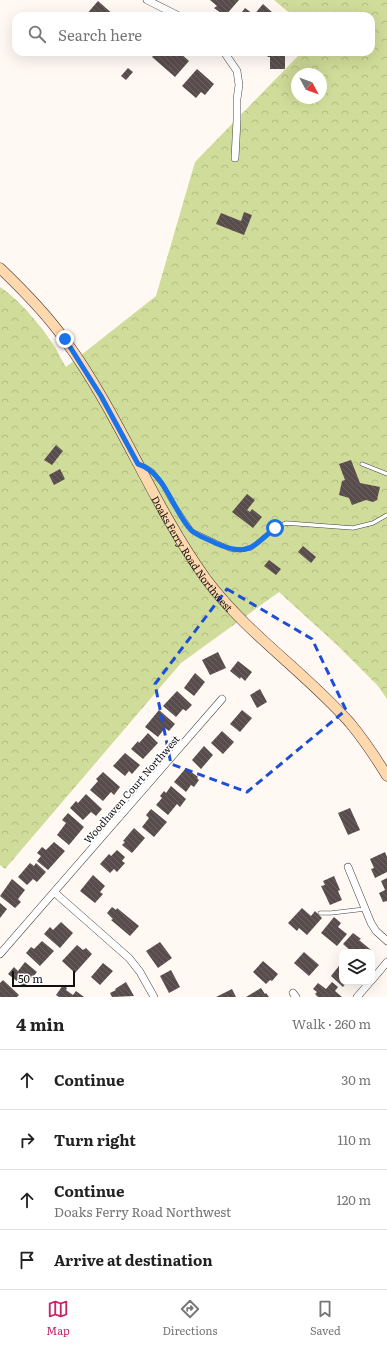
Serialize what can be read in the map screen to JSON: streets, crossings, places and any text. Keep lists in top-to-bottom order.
{
  "streets": {
    "main road": ["Doaks Ferry Road Northwest"],
    "street": ["Woodhaven Court Northwest"]
  },
  "scale_bar": "50 m",
  "north": "bottom right",
  "page": {
    "search": "Search here",
    "scale": "50 m",
    "heading": ["4 min", "Walk · 260 m"],
    "list": [
      ["Continue", "30 m"],
      ["Turn right", "110 m"],
      ["Continue", "Doaks Ferry Road Northwest", "120 m"],
      "Arrive at destination"
    ],
    "nav": ["Map", "Directions", "Saved"]
  }
}
